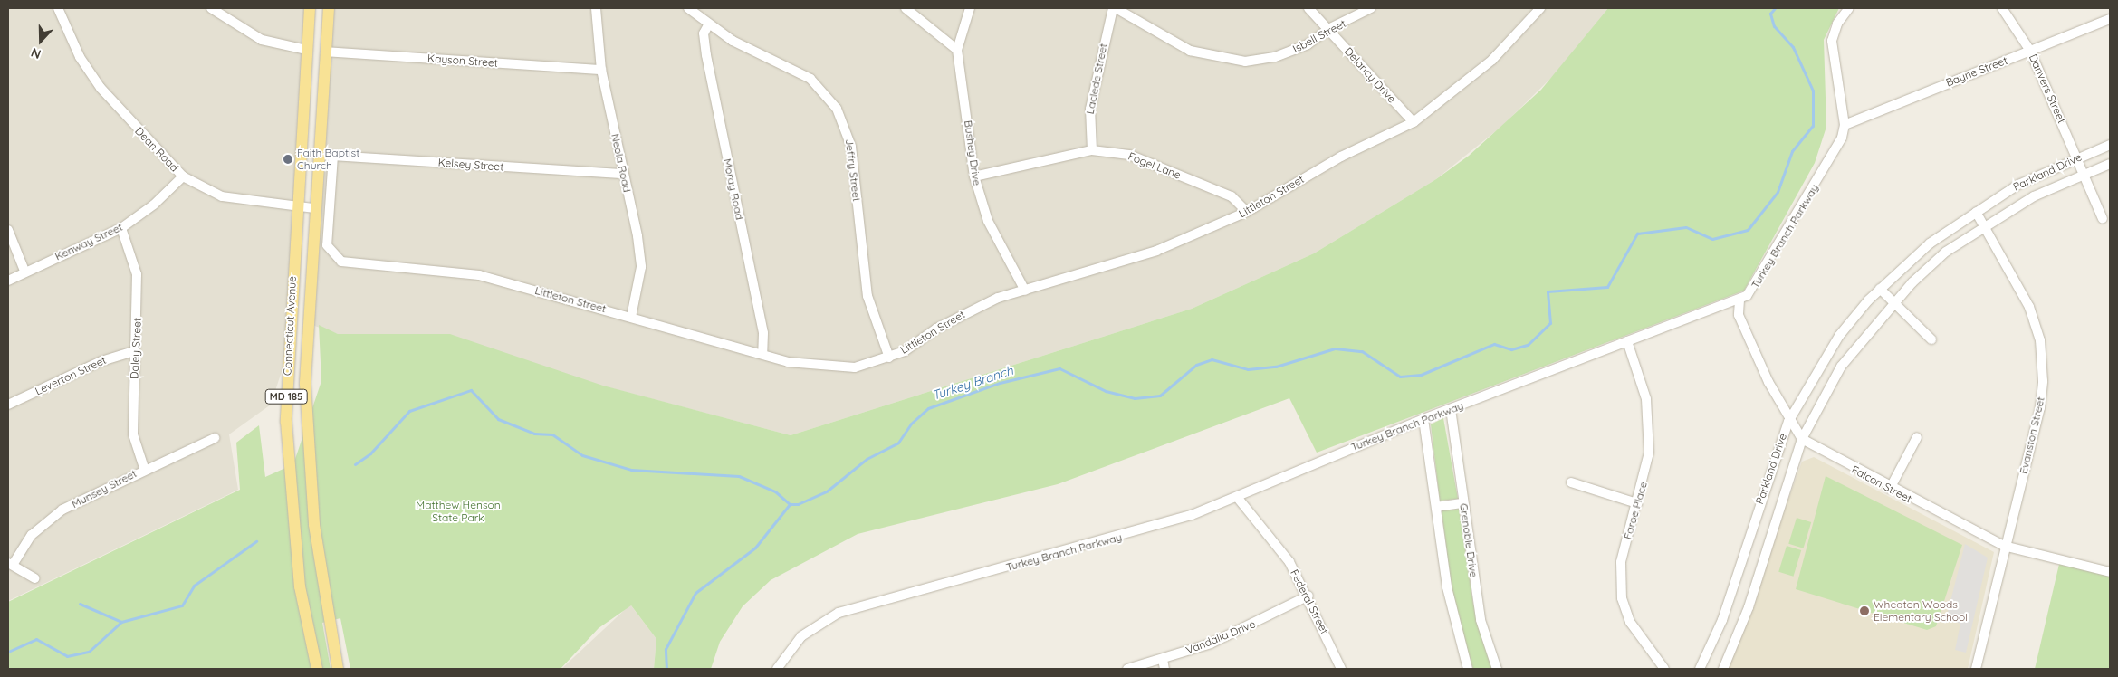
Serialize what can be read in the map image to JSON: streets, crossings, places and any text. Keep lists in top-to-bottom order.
{
  "streets": {
    "main road": ["Connecticut Avenue", "MD 185"],
    "street": [
      "Isbell Street",
      "Kayson Street",
      "Bayne Street",
      "Delancy Drive",
      "Laclede Street",
      "Danvers Street",
      "Dean Road",
      "Bushey Drive",
      "Neola Road",
      "Kelsey Street",
      "Fogel Lane",
      "Jeffry Street",
      "Parkland Drive",
      "Moray Road",
      "Littleton Street",
      "Turkey Branch Parkway",
      "Kenway Street",
      "Daley Street",
      "Leverton Street",
      "Evanston Street",
      "Falcon Street",
      "Munsey Street",
      "Faroe Place",
      "Grenoble Drive",
      "Federal Street",
      "Vandalia Drive"
    ]
  },
  "crossings": [
    ["Isbell Street", "Delancy Drive"],
    ["Isbell Street", "Laclede Street"],
    ["Kayson Street", "Neola Road"],
    ["Kayson Street", "Connecticut Avenue"],
    ["Bayne Street", "Danvers Street"],
    ["Bayne Street", "Turkey Branch Parkway"],
    ["Delancy Drive", "Littleton Street"],
    ["Laclede Street", "Fogel Lane"],
    ["Danvers Street", "Parkland Drive"],
    ["Dean Road", "Kenway Street"],
    ["Dean Road", "Connecticut Avenue"],
    ["Bushey Drive", "Fogel Lane"],
    ["Bushey Drive", "Littleton Street"],
    ["Neola Road", "Kelsey Street"],
    ["Neola Road", "Littleton Street"],
    ["Kelsey Street", "Littleton Street"],
    ["Kelsey Street", "Connecticut Avenue"],
    ["Fogel Lane", "Littleton Street"],
    ["Jeffry Street", "Moray Road"],
    ["Jeffry Street", "Littleton Street"],
    ["Parkland Drive", "Evanston Street"],
    ["Parkland Drive", "Falcon Street"],
    ["Moray Road", "Littleton Street"],
    ["Turkey Branch Parkway", "Falcon Street"],
    ["Turkey Branch Parkway", "Faroe Place"],
    ["Turkey Branch Parkway", "Grenoble Drive"],
    ["Turkey Branch Parkway", "Federal Street"],
    ["Kenway Street", "Daley Street"],
    ["Daley Street", "Leverton Street"],
    ["Daley Street", "Munsey Street"],
    ["Evanston Street", "Falcon Street"],
    ["Federal Street", "Vandalia Drive"]
  ],
  "water": ["Turkey Branch"],
  "parks": ["Matthew Henson State Park"],
  "places": ["Faith Baptist Church", "Wheaton Woods Elementary School"],
  "north": "bottom"
}
